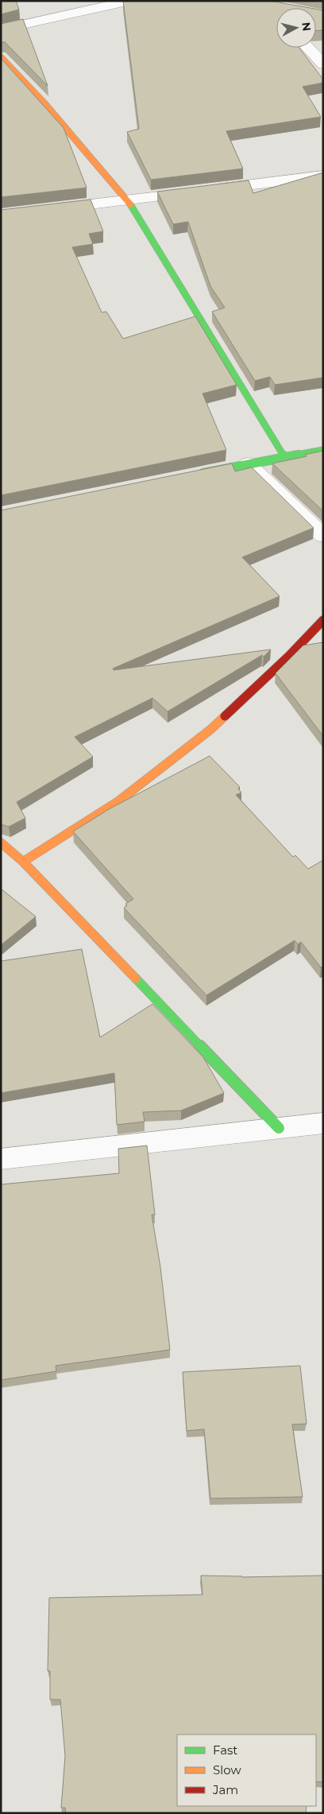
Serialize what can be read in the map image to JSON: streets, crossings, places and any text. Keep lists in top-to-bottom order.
{
  "legend": ["Fast", "Slow", "Jam"],
  "north": "right"
}
